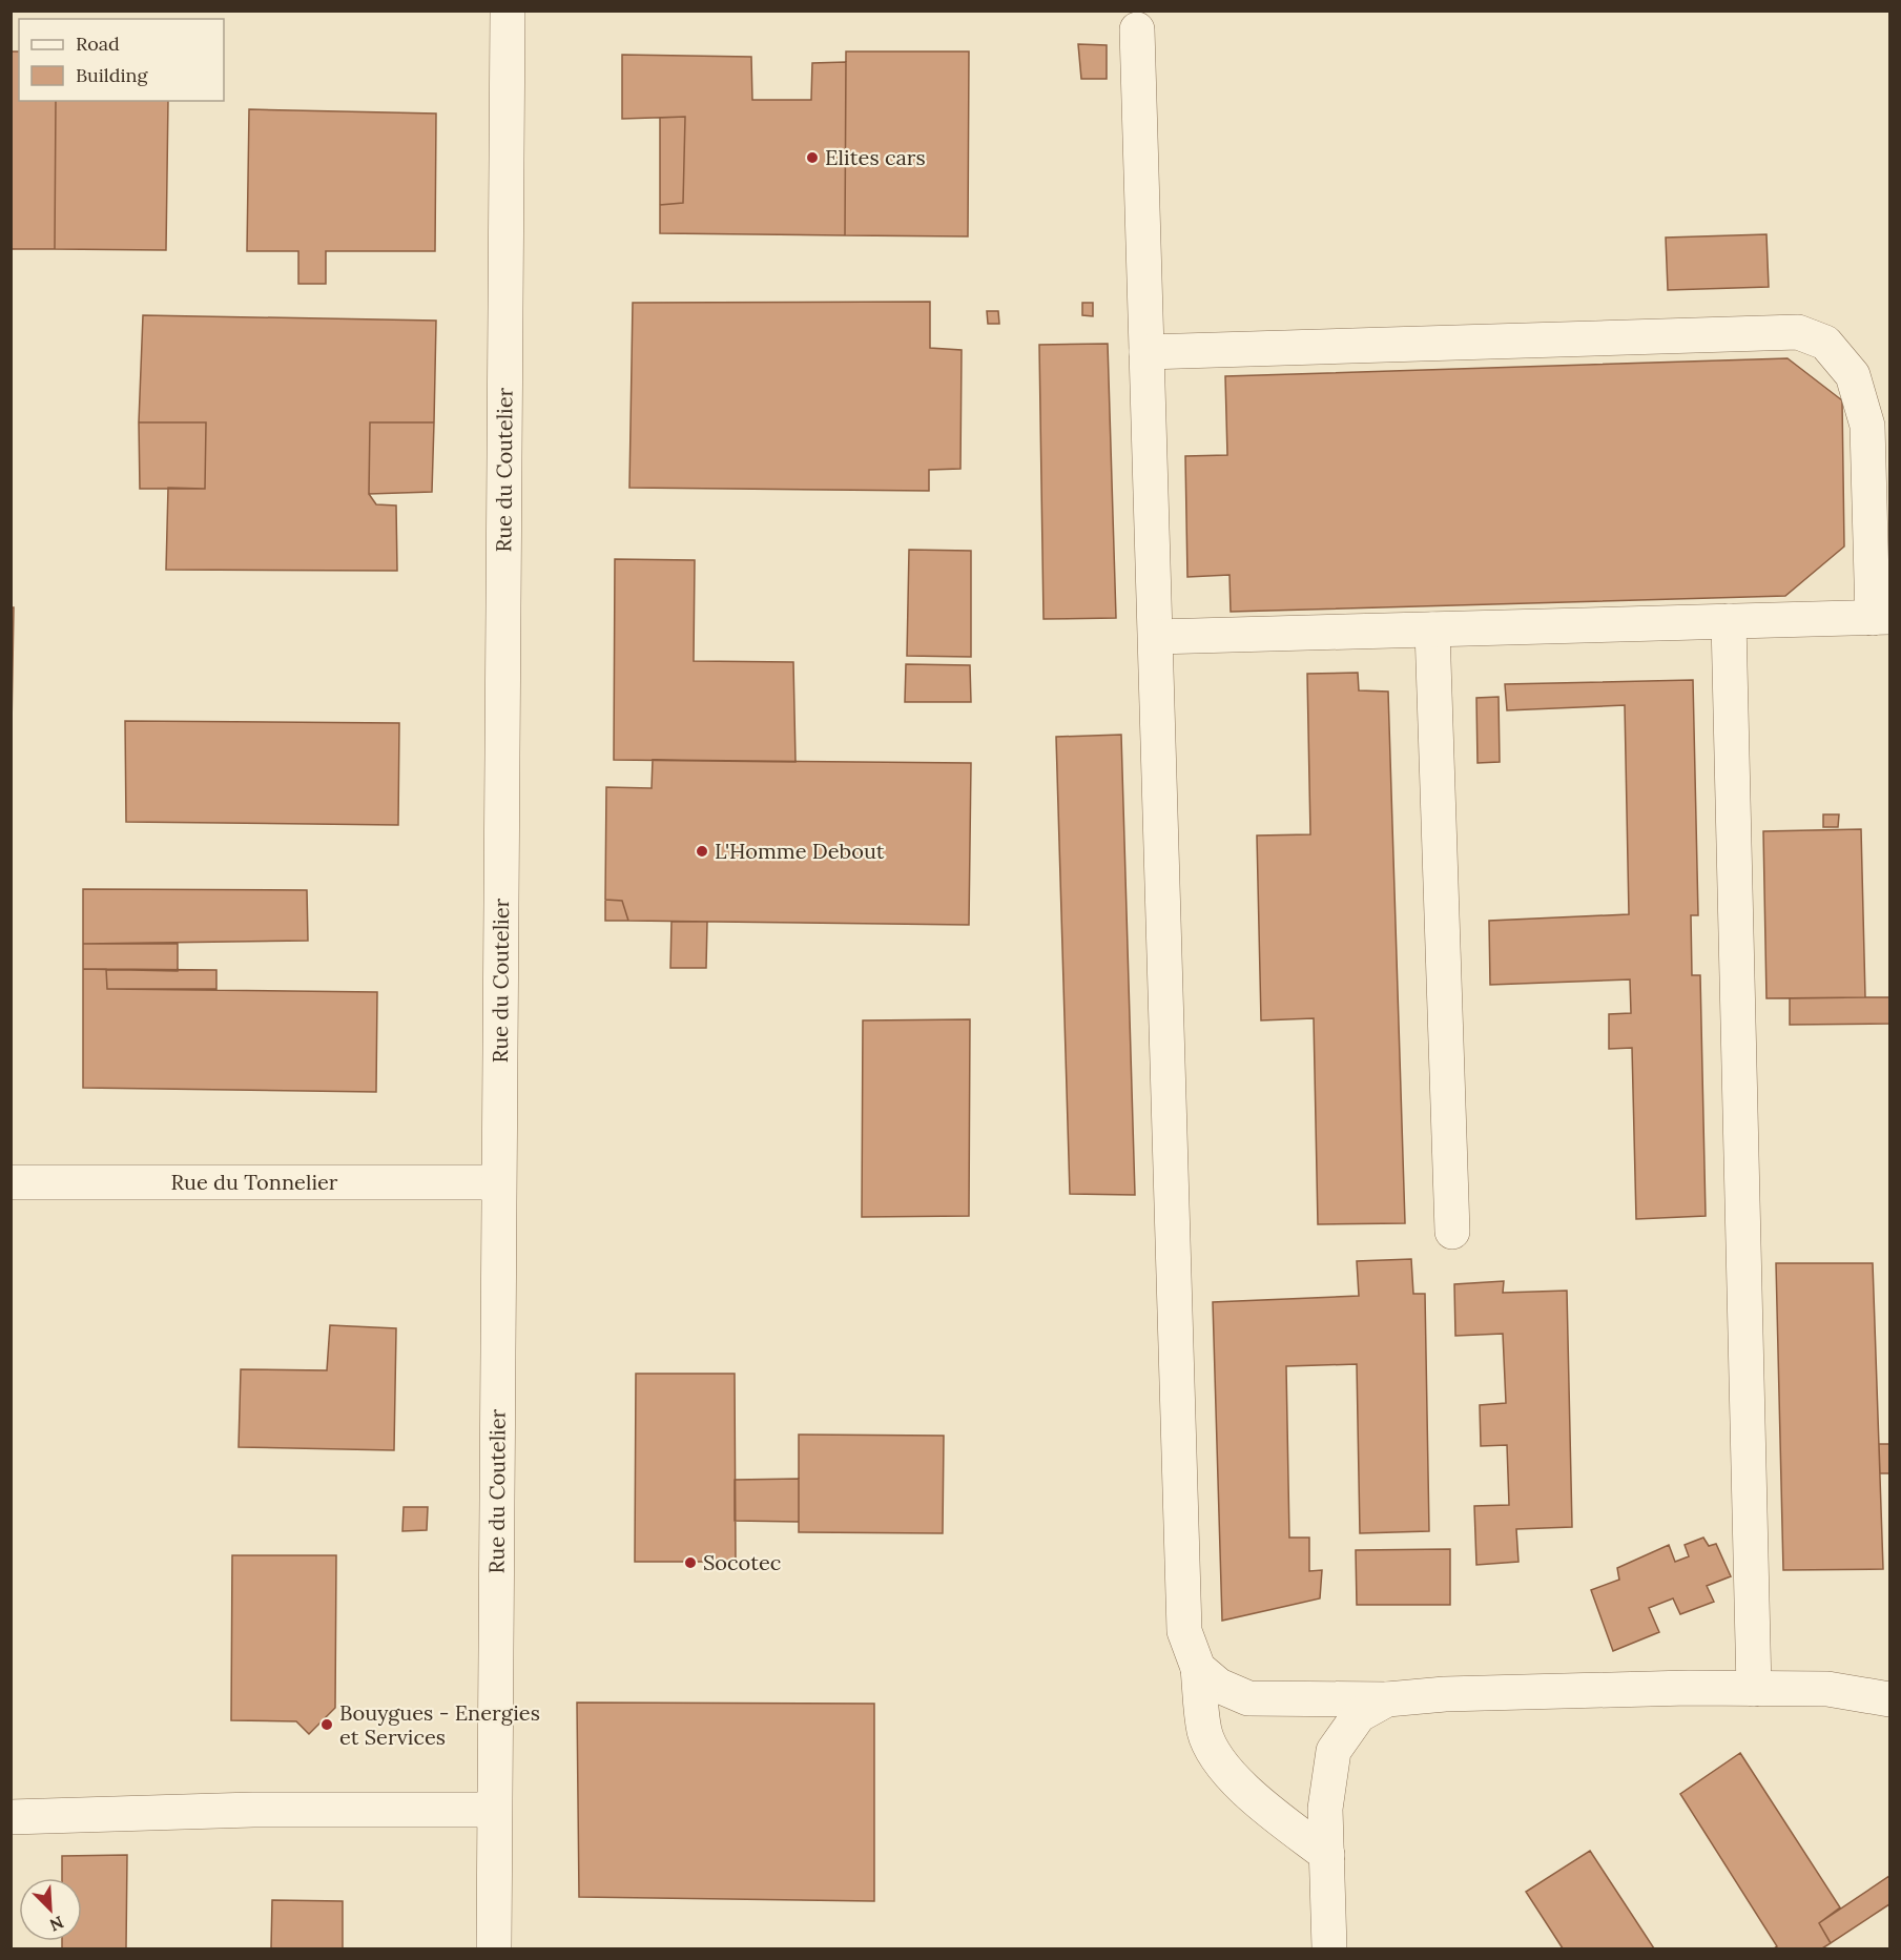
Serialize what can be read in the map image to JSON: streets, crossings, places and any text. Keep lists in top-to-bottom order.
{
  "streets": {
    "street": ["Rue du Coutelier", "Rue du Tonnelier"]
  },
  "crossings": [
    ["Rue du Coutelier", "Rue du Tonnelier"]
  ],
  "places": [
    "Elites cars",
    "L'Homme Debout",
    "Socotec",
    "Bouygues - Energies et Services"
  ],
  "legend": ["Road", "Building"],
  "north": "bottom right"
}
